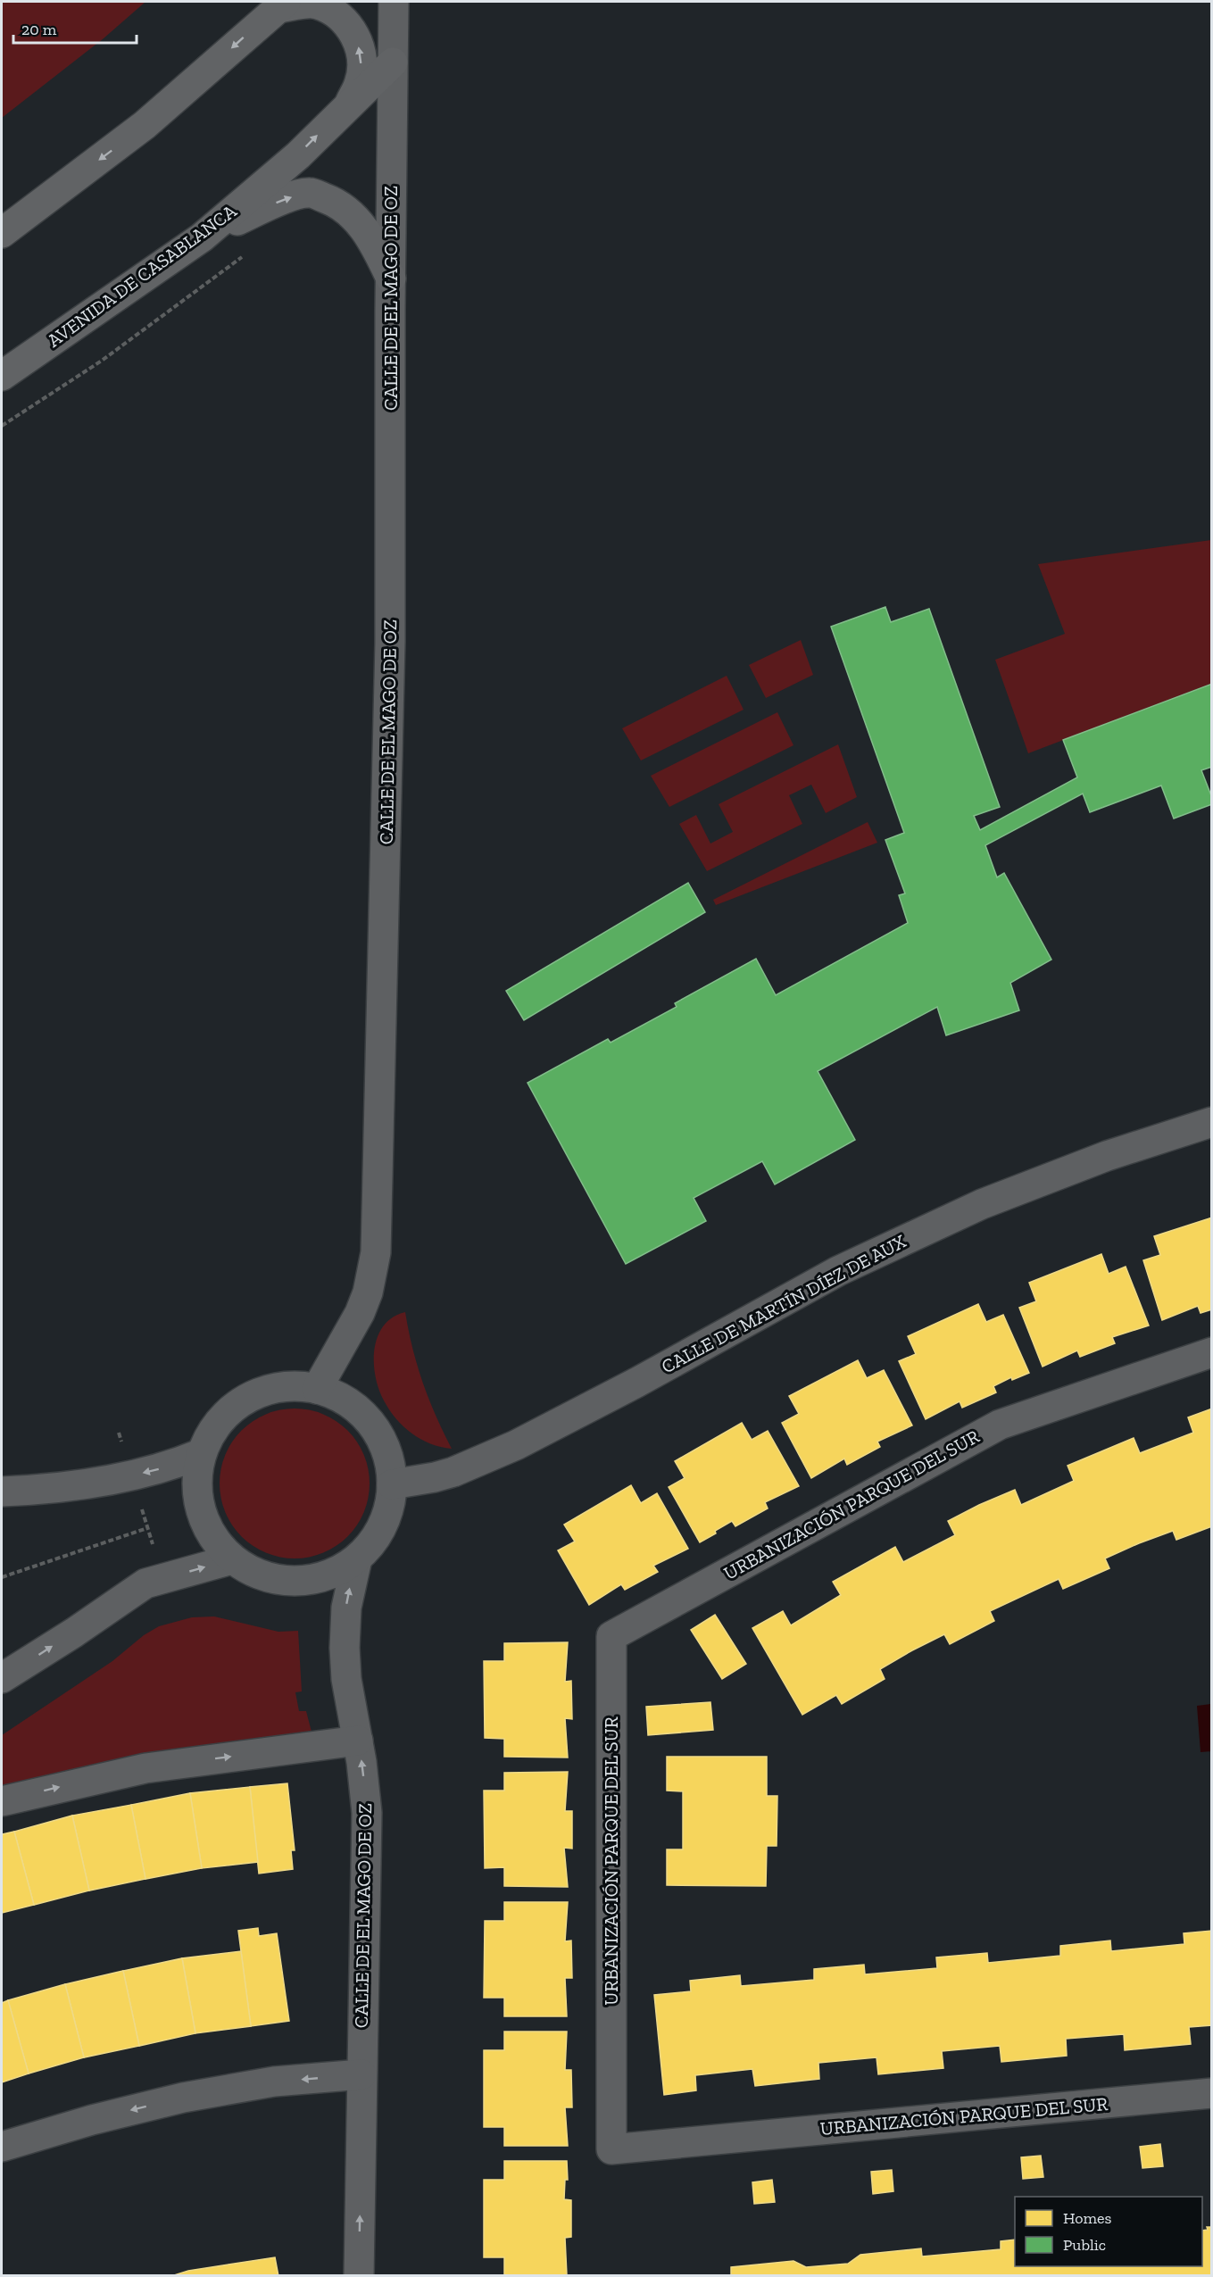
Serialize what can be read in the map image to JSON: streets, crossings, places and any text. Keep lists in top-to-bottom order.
{
  "streets": {
    "main road": ["AVENIDA DE CASABLANCA"],
    "street": ["CALLE DE EL MAGO DE OZ", "CALLE DE MARTÍN DÍEZ DE AUX", "URBANIZACIÓN PARQUE DEL SUR"]
  },
  "crossings": [
    ["AVENIDA DE CASABLANCA", "CALLE DE EL MAGO DE OZ"]
  ],
  "legend": ["Homes", "Public"],
  "scale_bar": "20 m"
}
